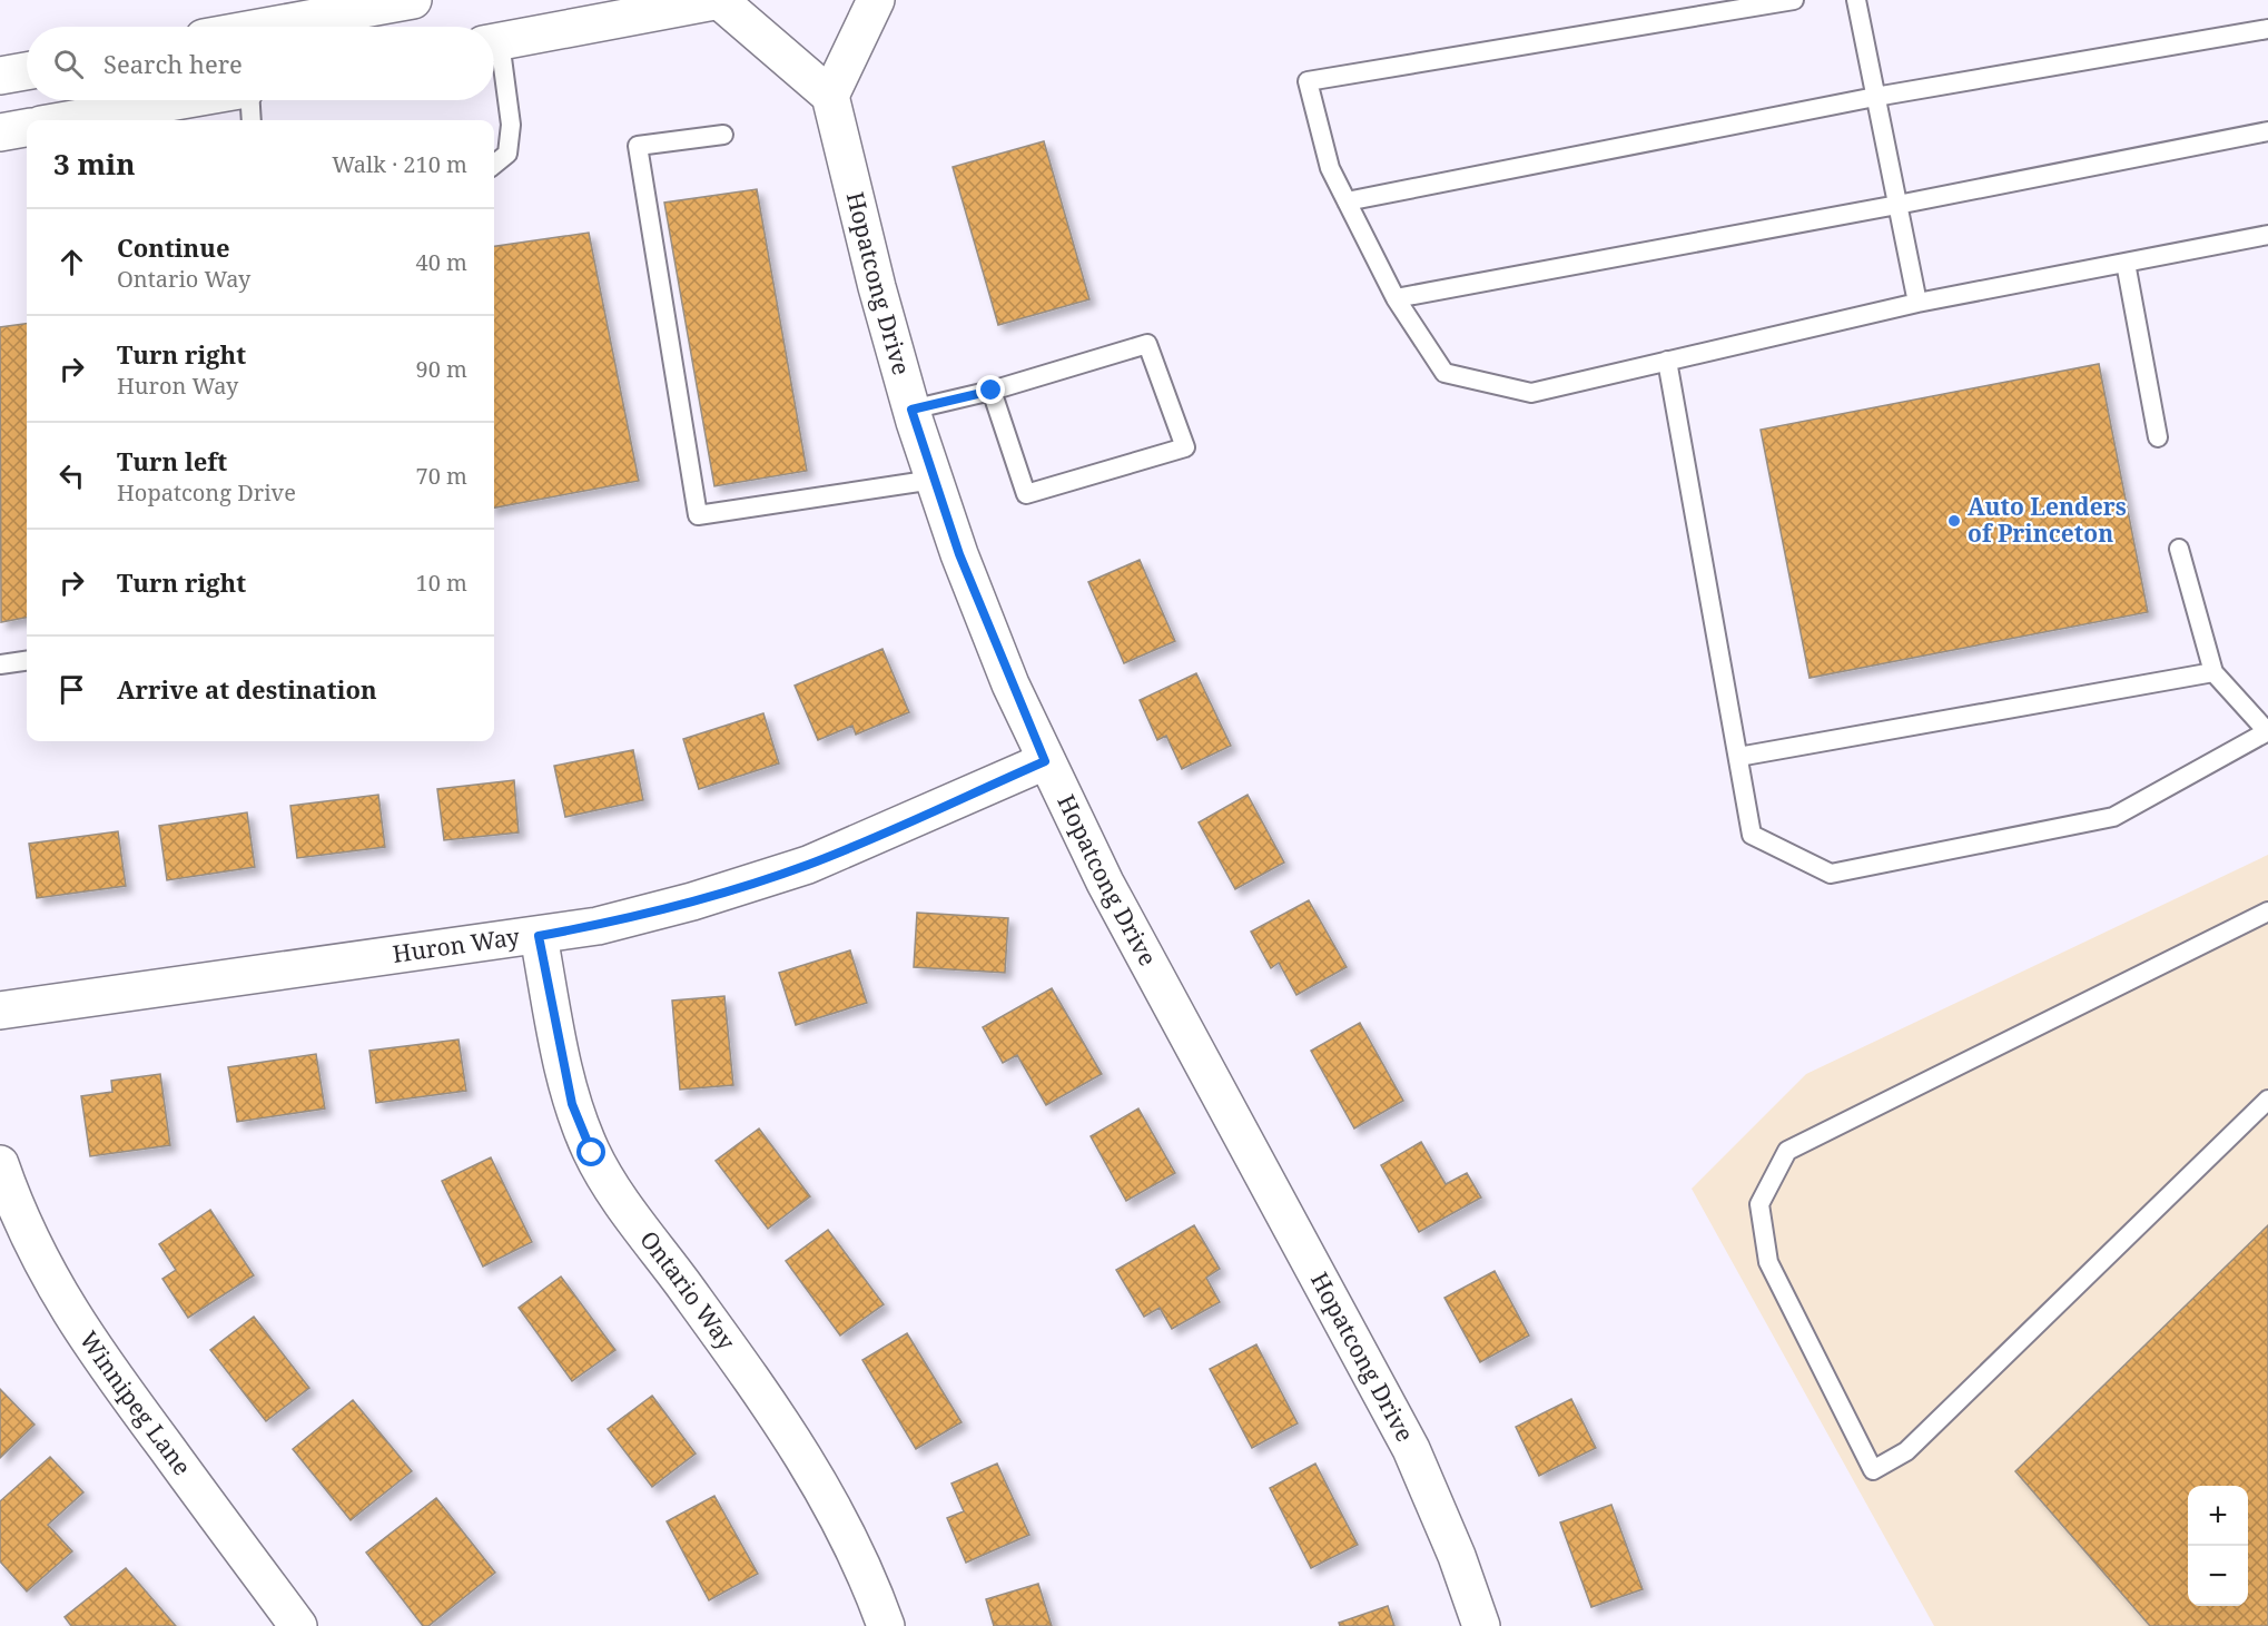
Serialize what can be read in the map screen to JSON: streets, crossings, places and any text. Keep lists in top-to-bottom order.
{
  "streets": {
    "street": [
      "Hopatcong Drive",
      "Huron Way",
      "Ontario Way",
      "Winnipeg Lane"
    ]
  },
  "crossings": [
    ["Hopatcong Drive", "Huron Way"],
    ["Huron Way", "Ontario Way"]
  ],
  "places": ["Auto Lenders of Princeton"],
  "page": {
    "search": "Search here",
    "heading": ["3 min", "Walk · 210 m"],
    "list": [
      ["Continue", "Ontario Way", "40 m"],
      ["Turn right", "Huron Way", "90 m"],
      ["Turn left", "Hopatcong Drive", "70 m"],
      ["Turn right", "10 m"],
      "Arrive at destination"
    ],
    "map_buttons": ["+", "−"]
  }
}
